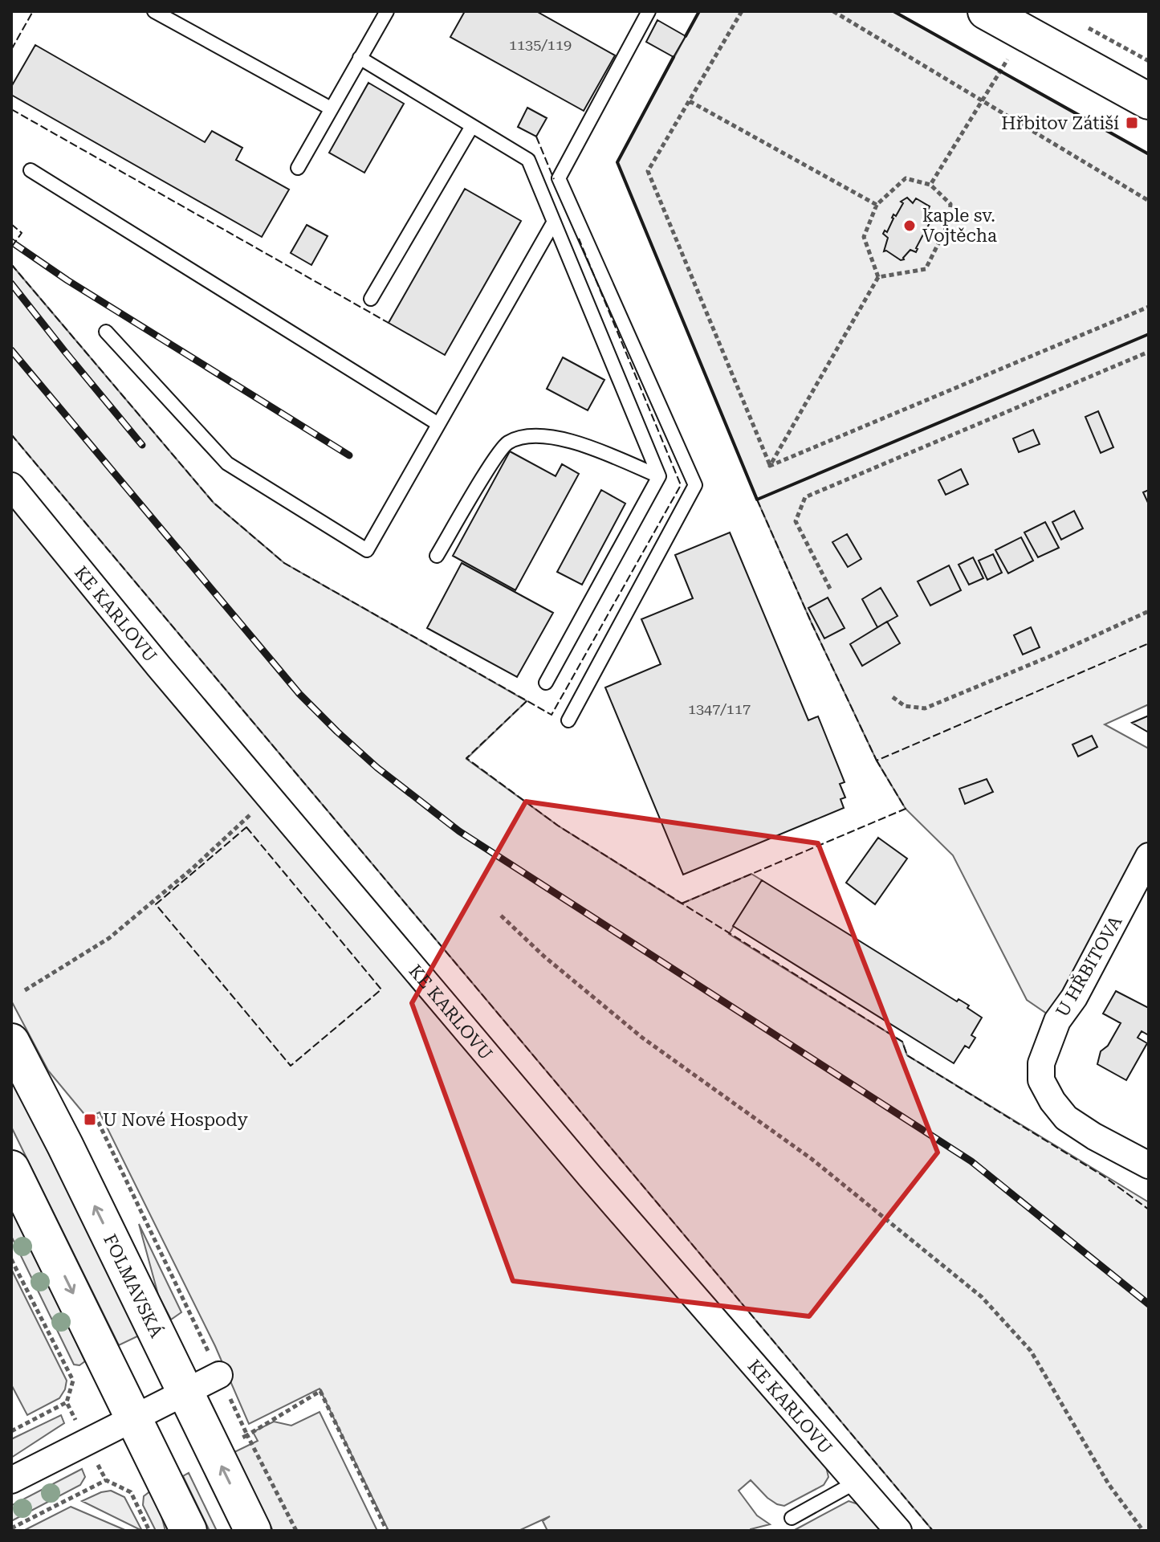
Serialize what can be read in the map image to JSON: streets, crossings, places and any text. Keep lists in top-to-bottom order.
{
  "streets": {
    "main road": ["FOLMAVSKÁ"],
    "street": ["KE KARLOVU", "U HŘBITOVA"]
  },
  "places": {
    "transit": ["Hřbitov Zátiší", "U Nové Hospody"],
    "other": ["kaple sv. Vojtěcha"]
  },
  "house_numbers": ["1135/119", "1347/117"]
}
